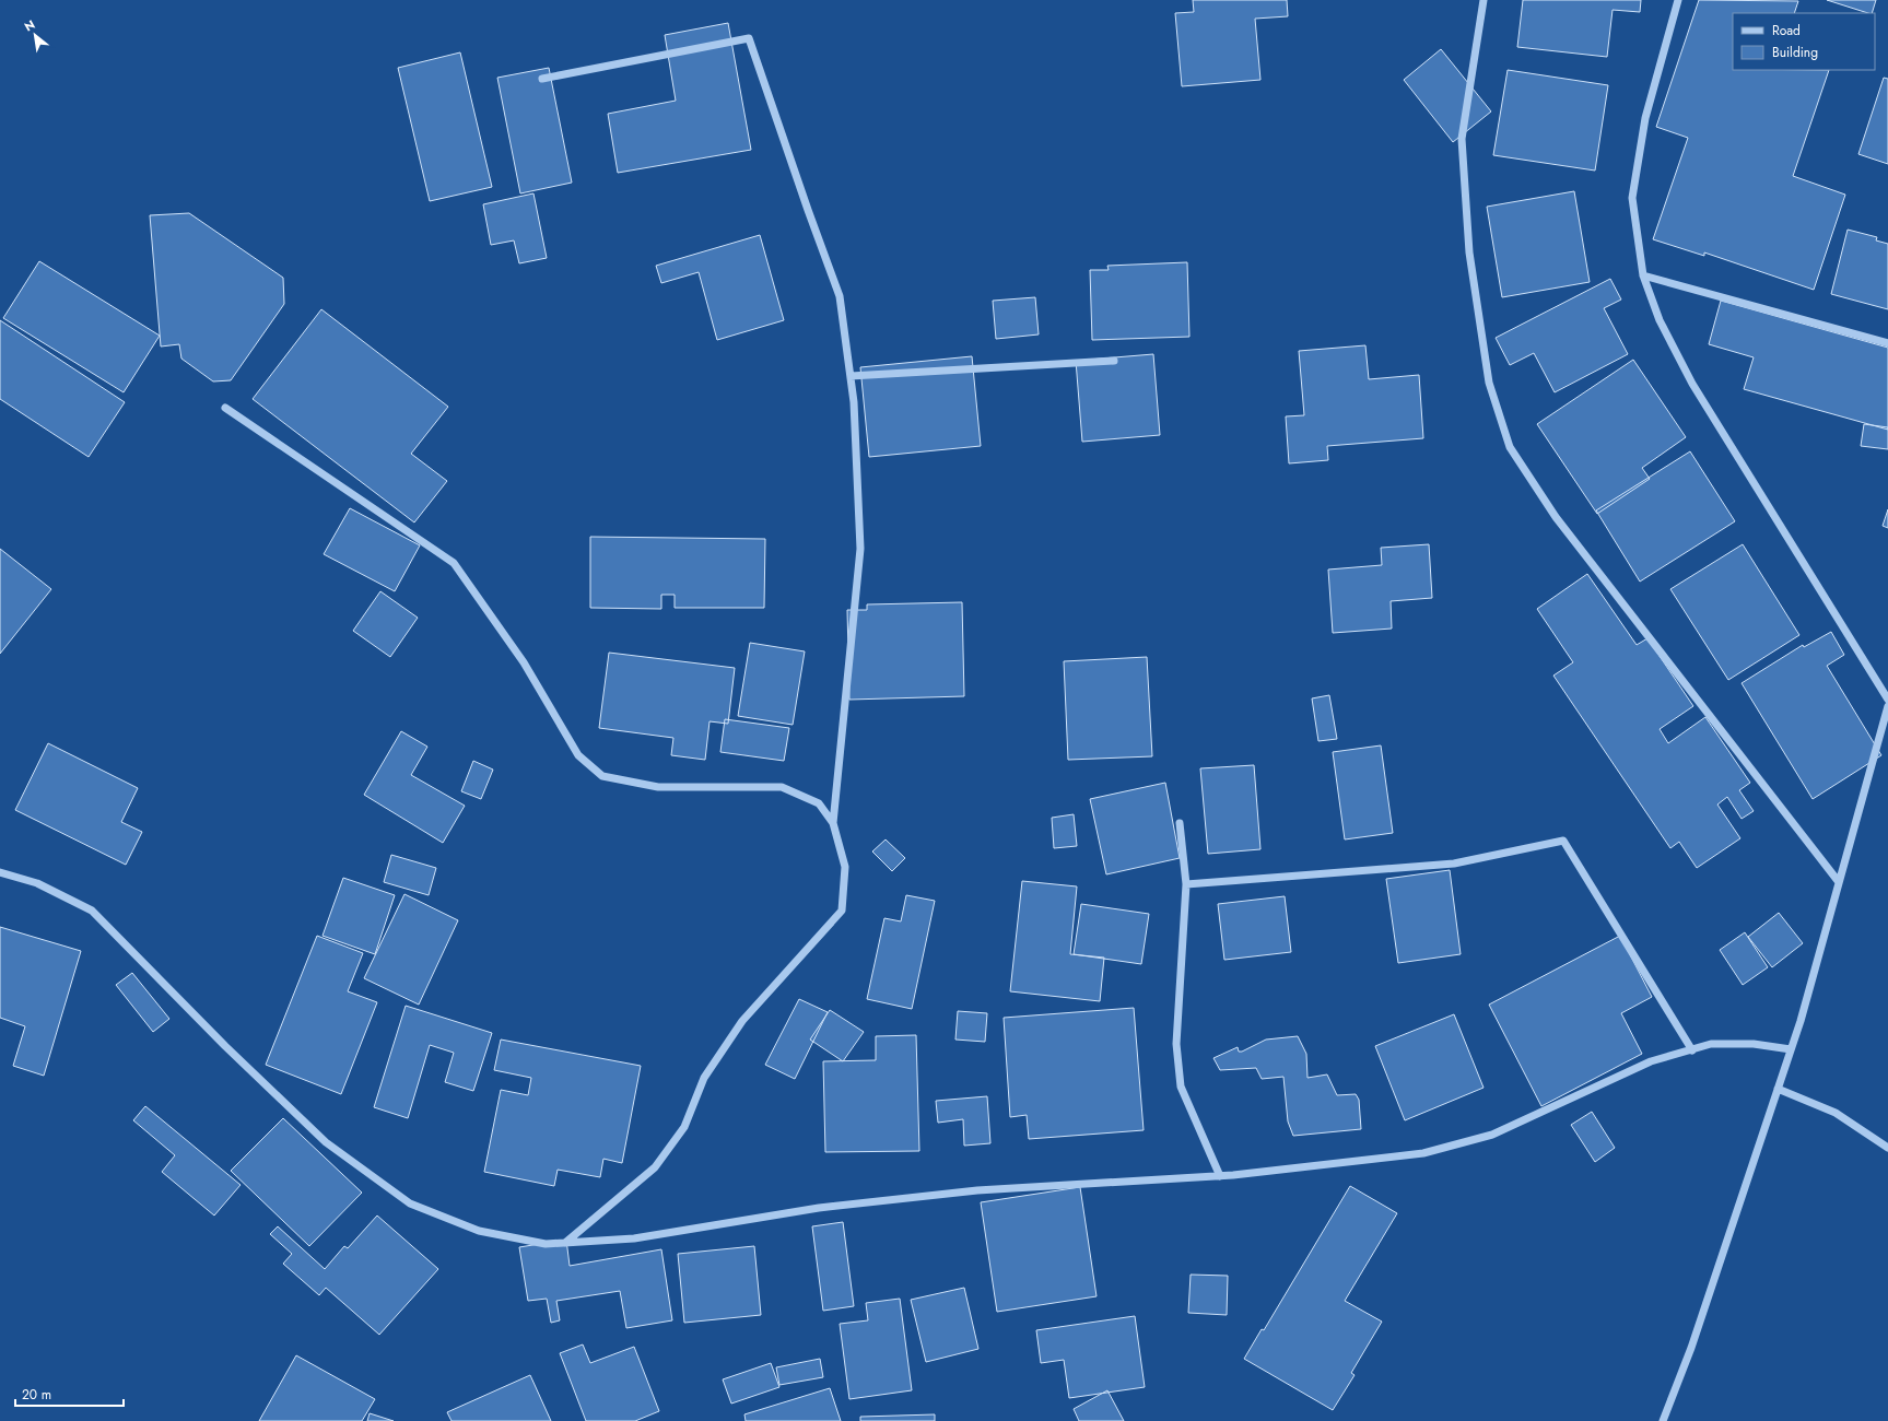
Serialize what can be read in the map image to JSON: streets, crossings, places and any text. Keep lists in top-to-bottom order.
{
  "legend": ["Road", "Building"],
  "scale_bar": "20 m",
  "north": "top left"
}
